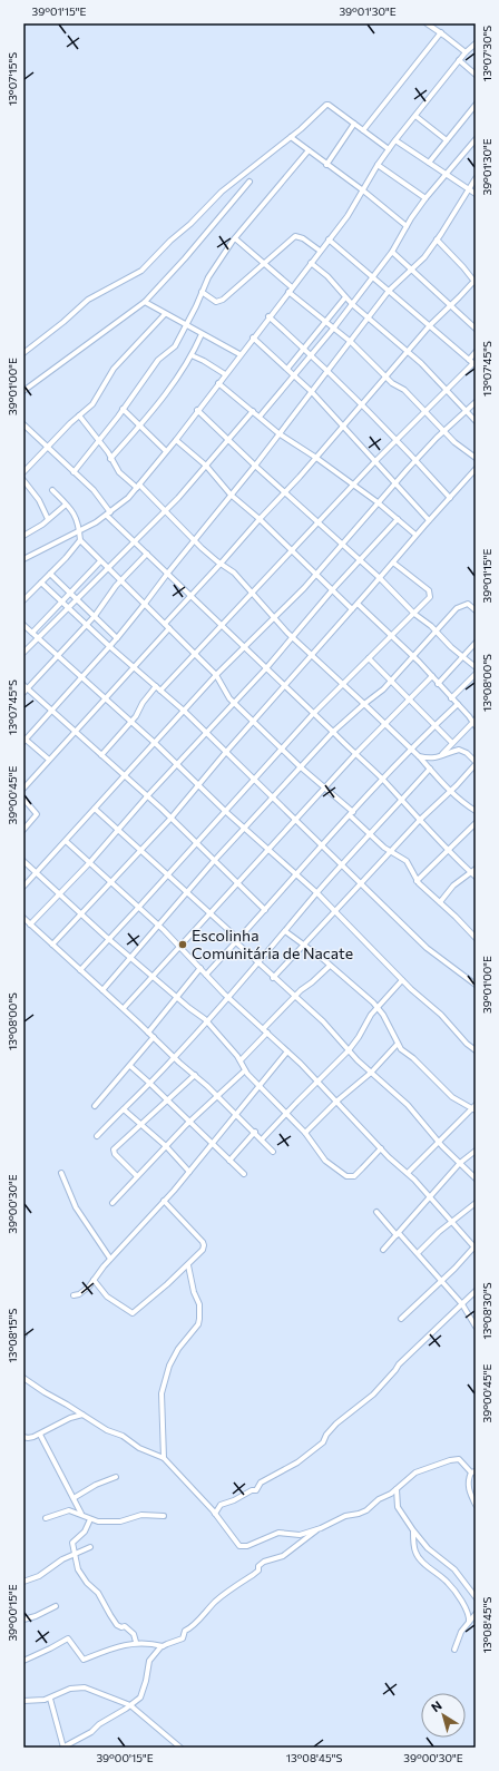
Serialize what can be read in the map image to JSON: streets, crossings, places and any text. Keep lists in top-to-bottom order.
{
  "places": ["Escolinha Comunitária de Nacate"],
  "north": "top left",
  "coordinates": [
    "39°01'15\"E",
    "39°01'30\"E",
    "13°07'30\"S",
    "13°07'15\"S",
    "13°07'45\"S",
    "39°01'00\"E",
    "13°08'00\"S",
    "39°00'45\"E",
    "39°00'30\"E",
    "13°08'30\"S",
    "13°08'15\"S",
    "39°00'15\"E",
    "13°08'45\"S"
  ]
}
